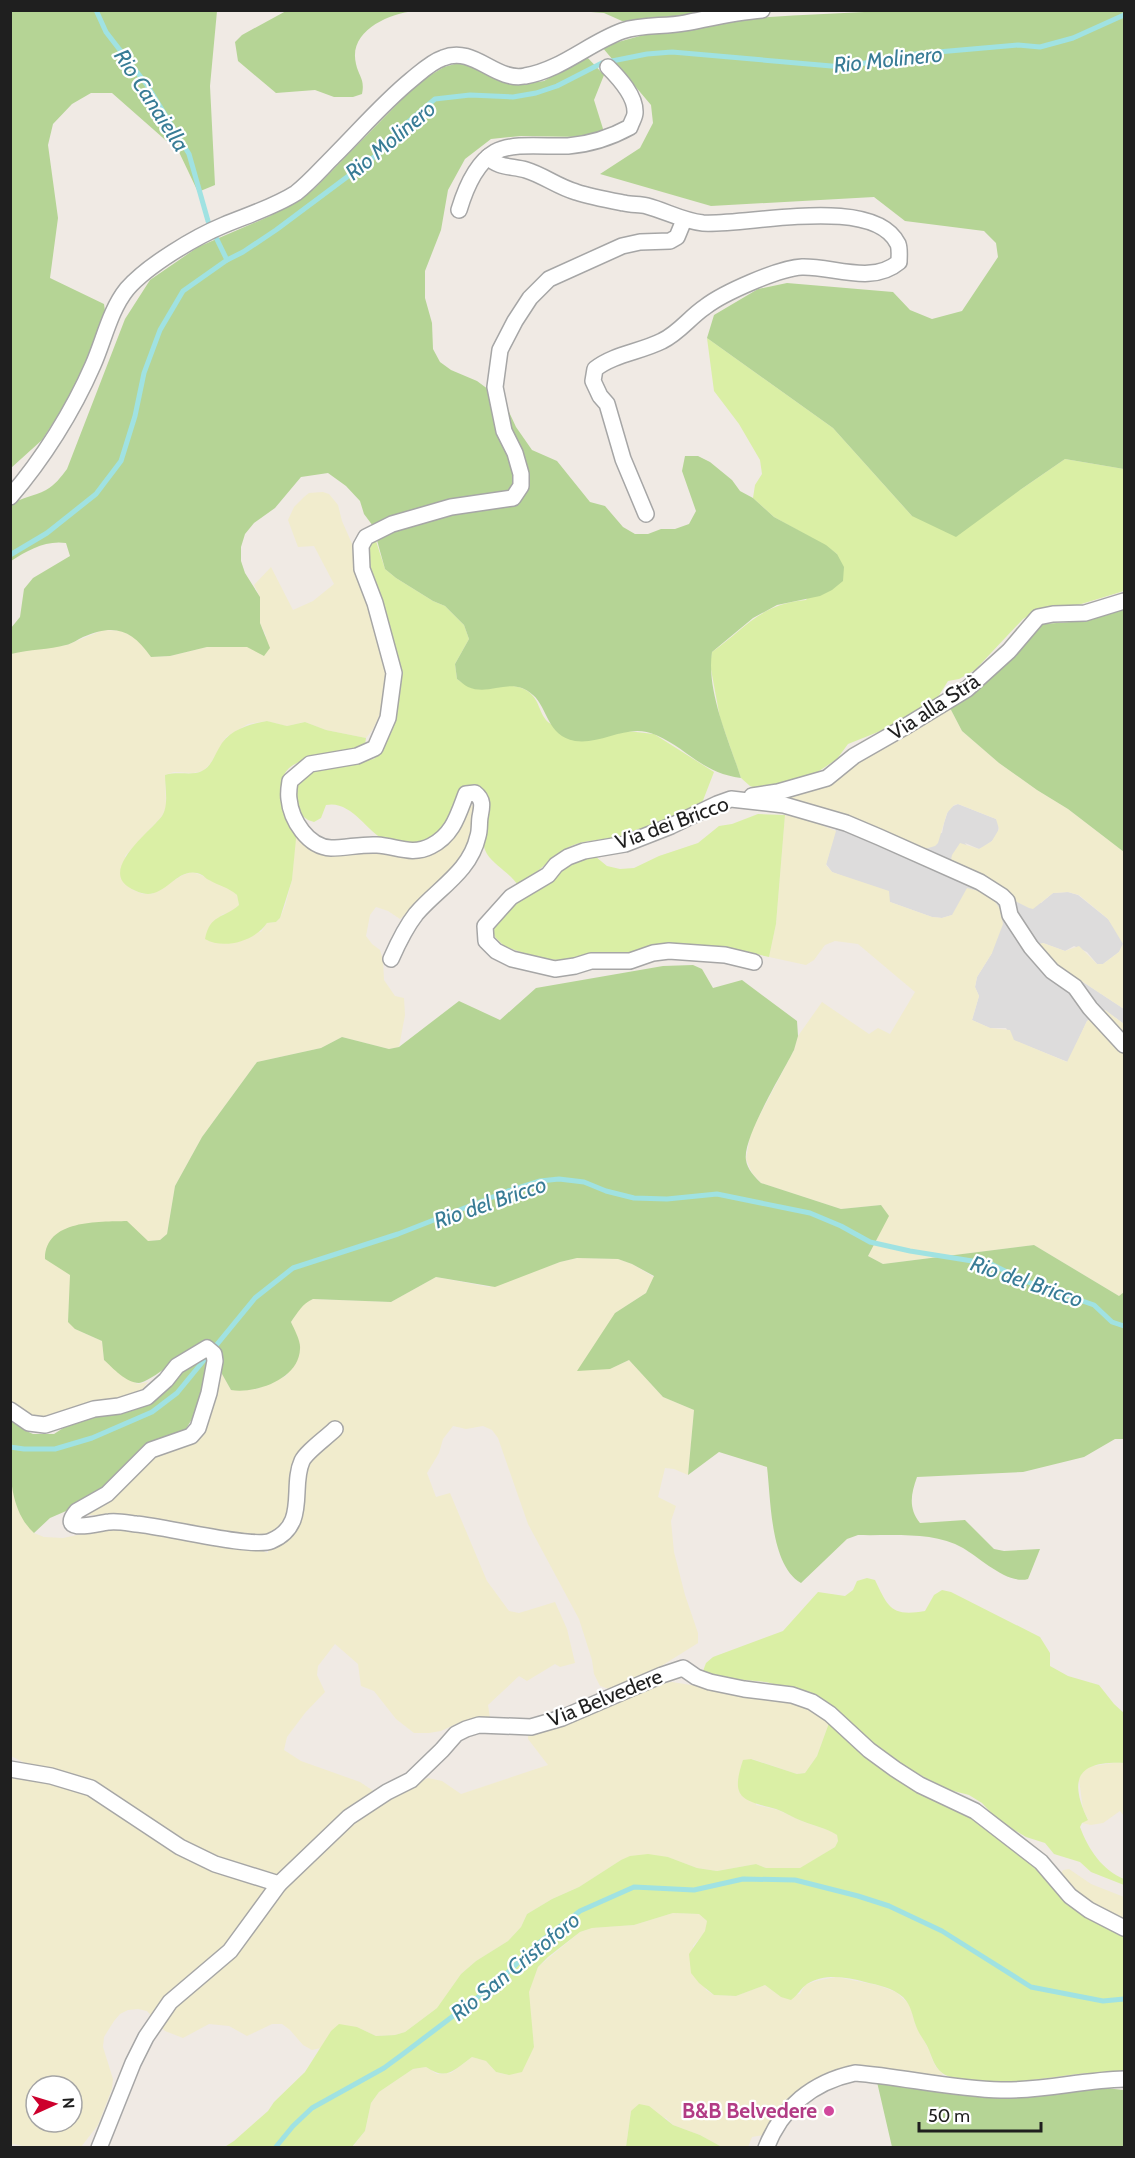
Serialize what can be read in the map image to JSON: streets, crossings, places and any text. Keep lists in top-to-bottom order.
{
  "streets": {
    "street": ["Via alla Strà", "Via dei Bricco", "Via Belvedere"]
  },
  "crossings": [
    ["Via alla Strà", "Via dei Bricco"]
  ],
  "water": [
    "Rio Molinero",
    "Rio Canaiella",
    "Rio del Bricco",
    "Rio San Cristoforo"
  ],
  "places": ["B&B Belvedere"],
  "scale_bar": "50 m",
  "north": "right"
}
